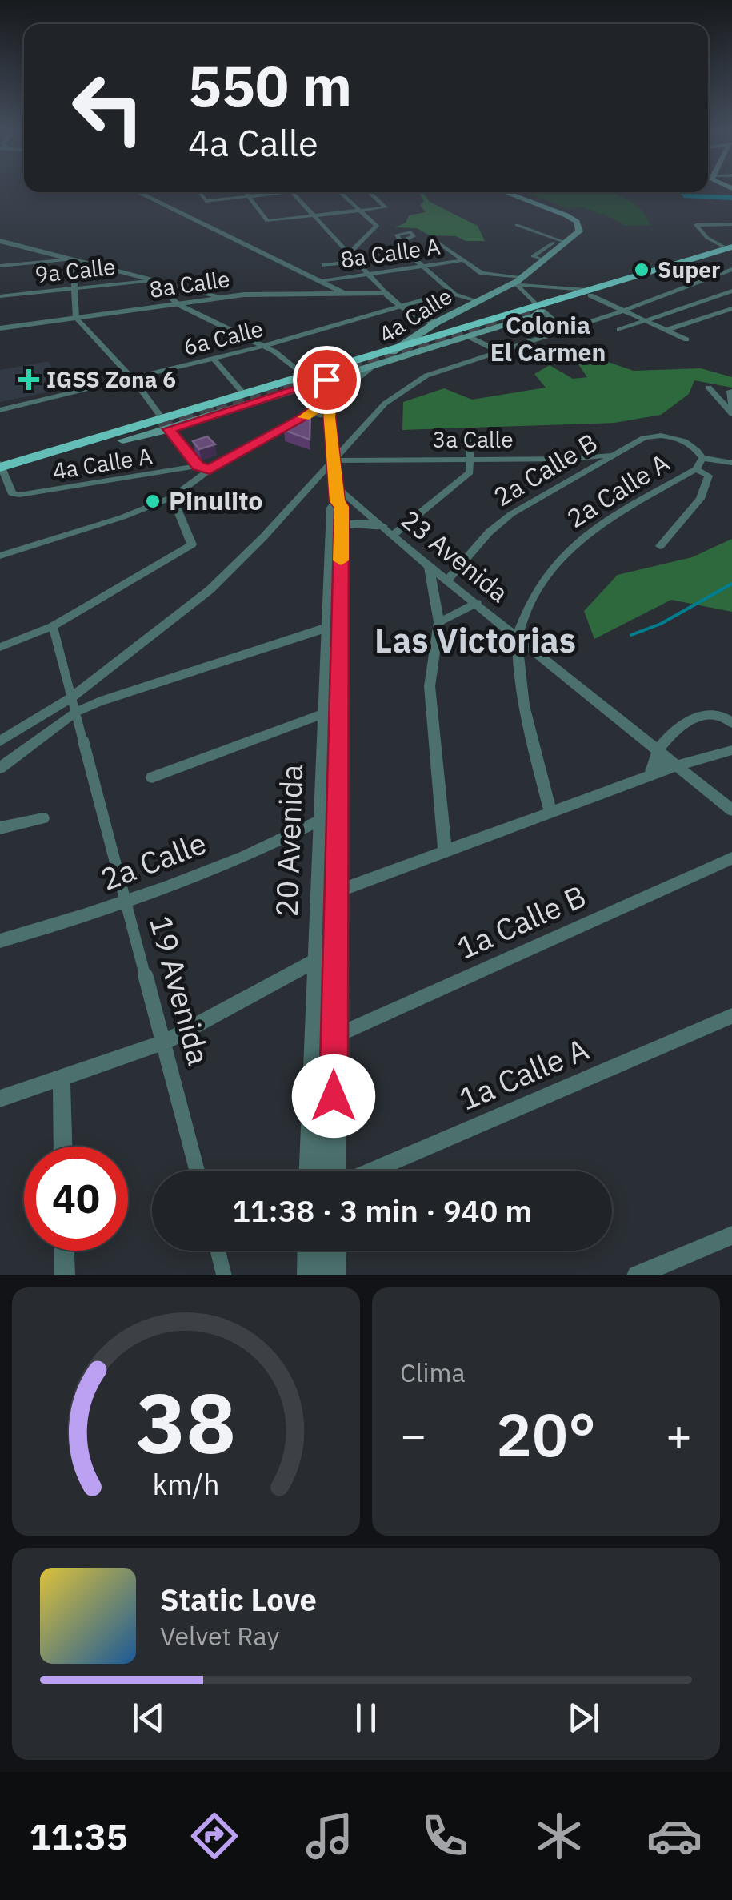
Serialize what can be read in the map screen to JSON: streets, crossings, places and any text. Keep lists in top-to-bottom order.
{
  "streets": {
    "main road": ["4a Calle"],
    "street": [
      "8a Calle A",
      "9a Calle",
      "8a Calle",
      "6a Calle",
      "3a Calle",
      "4a Calle A",
      "2a Calle B",
      "2a Calle A",
      "23 Avenida",
      "20 Avenida",
      "2a Calle",
      "1a Calle B",
      "19 Avenida",
      "1a Calle A"
    ]
  },
  "crossings": [
    ["3a Calle", "2a Calle B"],
    ["3a Calle", "20 Avenida"],
    ["2a Calle B", "2a Calle A"],
    ["2a Calle B", "23 Avenida"],
    ["2a Calle A", "23 Avenida"],
    ["23 Avenida", "20 Avenida"],
    ["20 Avenida", "2a Calle"],
    ["20 Avenida", "1a Calle B"],
    ["2a Calle", "19 Avenida"]
  ],
  "districts": ["Colonia El Carmen", "Las Victorias"],
  "places": {
    "other": ["Super", "Pinulito"],
    "health": ["IGSS Zona 6"]
  },
  "page": {
    "turn": ["550 m", "4a Calle"],
    "limit": "40",
    "trip": "11:38 · 3 min · 940 m",
    "tile": "Clima",
    "heat": ["−", "20°", "+"],
    "song": ["Static Love", "Velvet Ray"],
    "tabs": "11:35",
    "gauge": ["38", "km/h"]
  }
}
